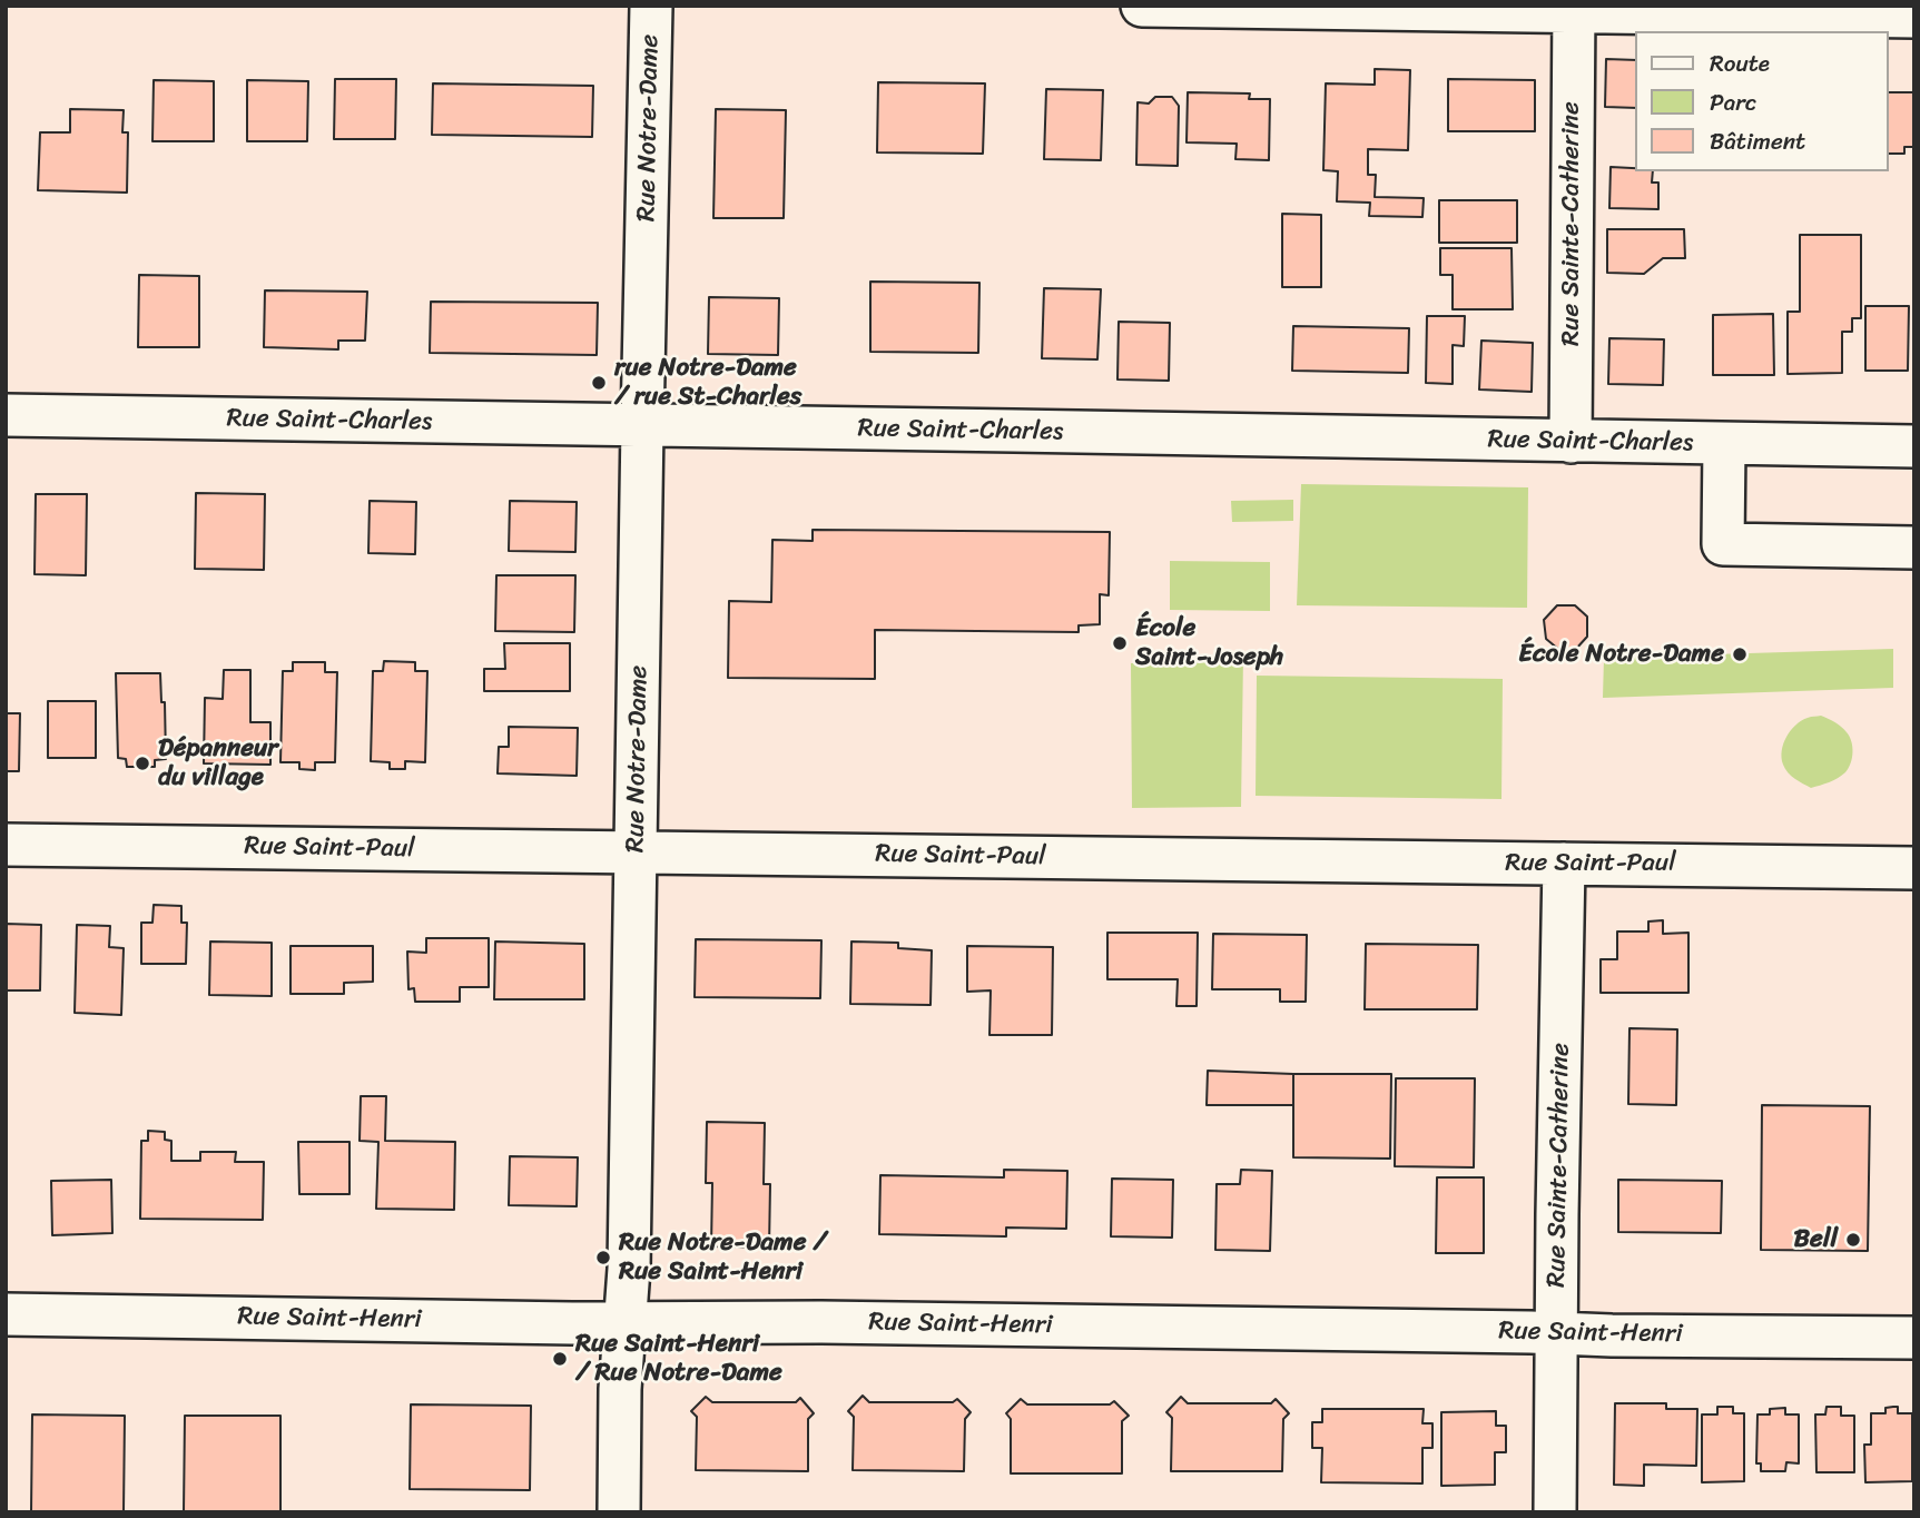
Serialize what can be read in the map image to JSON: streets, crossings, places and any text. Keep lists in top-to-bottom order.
{
  "streets": {
    "street": [
      "Rue Notre-Dame",
      "Rue Sainte-Catherine",
      "Rue Saint-Charles",
      "Rue Saint-Paul",
      "Rue Saint-Henri"
    ]
  },
  "crossings": [
    ["Rue Notre-Dame", "Rue Saint-Charles"],
    ["Rue Notre-Dame", "Rue Saint-Paul"],
    ["Rue Notre-Dame", "Rue Saint-Henri"],
    ["Rue Sainte-Catherine", "Rue Saint-Charles"],
    ["Rue Sainte-Catherine", "Rue Saint-Paul"],
    ["Rue Sainte-Catherine", "Rue Saint-Henri"]
  ],
  "places": [
    "rue Notre-Dame / rue St-Charles",
    "École Saint-Joseph",
    "École Notre-Dame",
    "Dépanneur du village",
    "Bell",
    "Rue Notre-Dame / Rue Saint-Henri",
    "Rue Saint-Henri / Rue Notre-Dame"
  ],
  "legend": ["Route", "Parc", "Bâtiment"]
}
